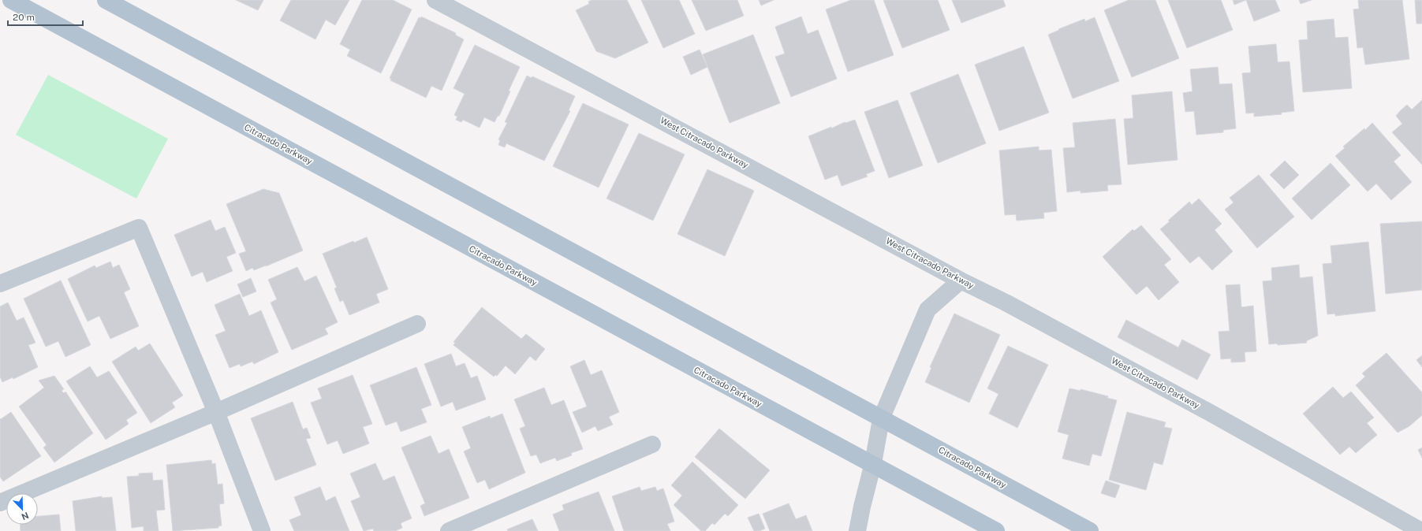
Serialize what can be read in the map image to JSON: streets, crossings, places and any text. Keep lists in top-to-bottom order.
{
  "streets": {
    "main road": ["Citracado Parkway"],
    "street": ["West Citracado Parkway"]
  },
  "scale_bar": "20 m",
  "north": "bottom right"
}
